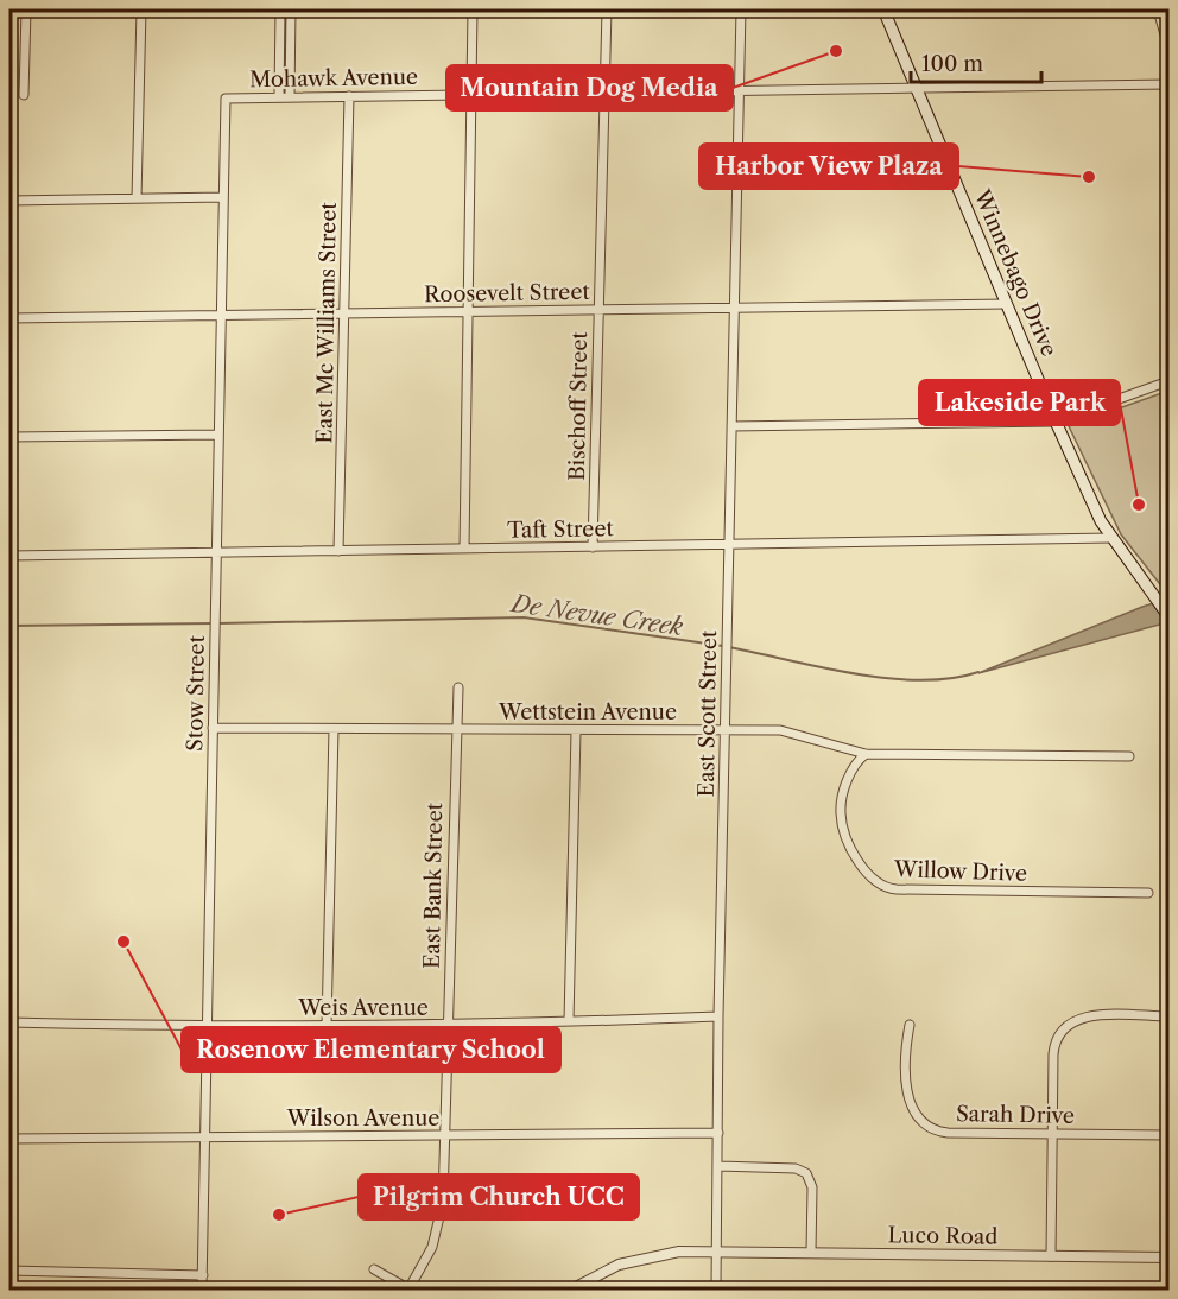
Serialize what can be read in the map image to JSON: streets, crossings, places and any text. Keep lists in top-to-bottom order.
{
  "streets": {
    "main road": ["Winnebago Drive"],
    "street": [
      "Mohawk Avenue",
      "Roosevelt Street",
      "East Mc Williams Street",
      "Bischoff Street",
      "Taft Street",
      "Stow Street",
      "Wettstein Avenue",
      "East Scott Street",
      "Willow Drive",
      "East Bank Street",
      "Weis Avenue",
      "Sarah Drive",
      "Wilson Avenue",
      "Luco Road"
    ]
  },
  "crossings": [
    ["Mohawk Avenue", "Winnebago Drive"],
    ["Mohawk Avenue", "East Mc Williams Street"],
    ["Mohawk Avenue", "Bischoff Street"],
    ["Mohawk Avenue", "Stow Street"],
    ["Mohawk Avenue", "East Scott Street"],
    ["Winnebago Drive", "Roosevelt Street"],
    ["Winnebago Drive", "Taft Street"],
    ["Roosevelt Street", "East Mc Williams Street"],
    ["Roosevelt Street", "Bischoff Street"],
    ["Roosevelt Street", "Stow Street"],
    ["Roosevelt Street", "East Scott Street"],
    ["East Mc Williams Street", "Taft Street"],
    ["Bischoff Street", "Taft Street"],
    ["Taft Street", "Stow Street"],
    ["Taft Street", "East Scott Street"],
    ["Stow Street", "Wettstein Avenue"],
    ["Stow Street", "Weis Avenue"],
    ["Stow Street", "Wilson Avenue"],
    ["Wettstein Avenue", "East Scott Street"],
    ["Wettstein Avenue", "Willow Drive"],
    ["Wettstein Avenue", "East Bank Street"],
    ["East Scott Street", "Weis Avenue"],
    ["East Scott Street", "Wilson Avenue"],
    ["East Scott Street", "Luco Road"],
    ["East Bank Street", "Weis Avenue"],
    ["East Bank Street", "Wilson Avenue"]
  ],
  "water": ["De Nevue Creek"],
  "places": [
    "Mountain Dog Media",
    "Harbor View Plaza",
    "Lakeside Park",
    "Rosenow Elementary School",
    "Pilgrim Church UCC"
  ],
  "scale_bar": "100 m"
}
